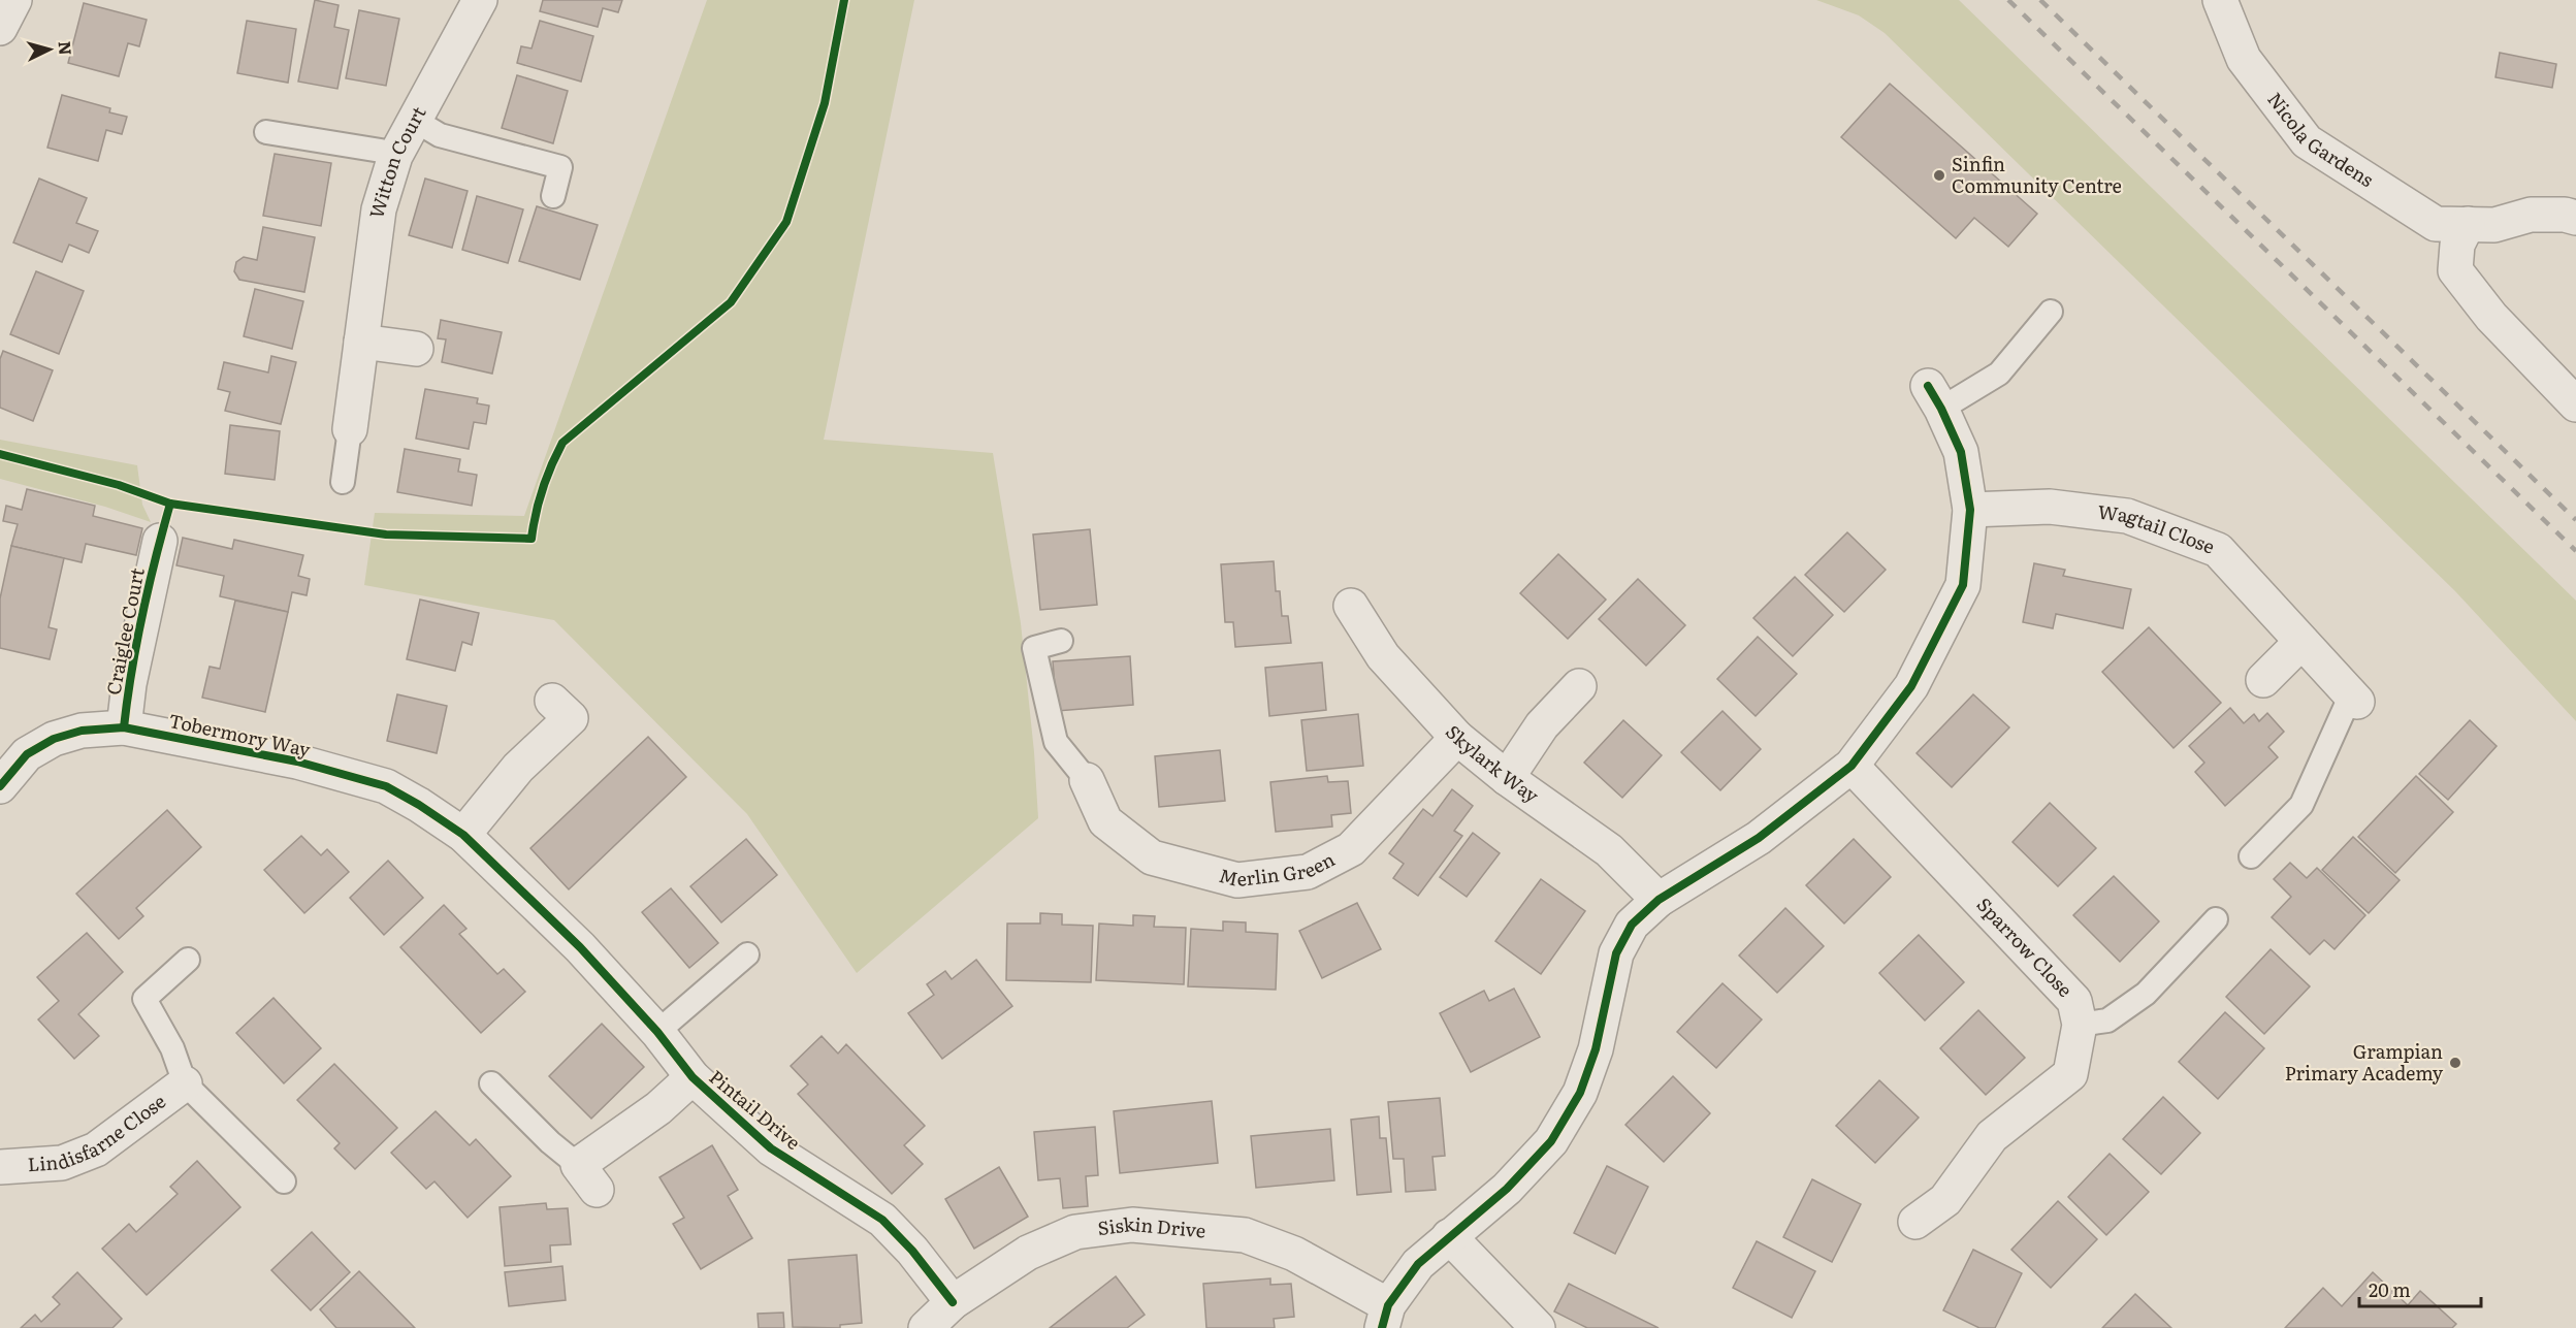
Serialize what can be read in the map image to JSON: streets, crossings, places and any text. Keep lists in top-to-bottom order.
{
  "streets": {
    "street": [
      "Nicola Gardens",
      "Witton Court",
      "Wagtail Close",
      "Craiglee Court",
      "Tobermory Way",
      "Skylark Way",
      "Merlin Green",
      "Sparrow Close",
      "Pintail Drive",
      "Lindisfarne Close",
      "Siskin Drive"
    ]
  },
  "crossings": [
    ["Craiglee Court", "Tobermory Way"],
    ["Tobermory Way", "Pintail Drive"],
    ["Skylark Way", "Merlin Green"],
    ["Pintail Drive", "Siskin Drive"]
  ],
  "places": ["Sinfin Community Centre", "Grampian Primary Academy"],
  "scale_bar": "20 m",
  "north": "right"
}
